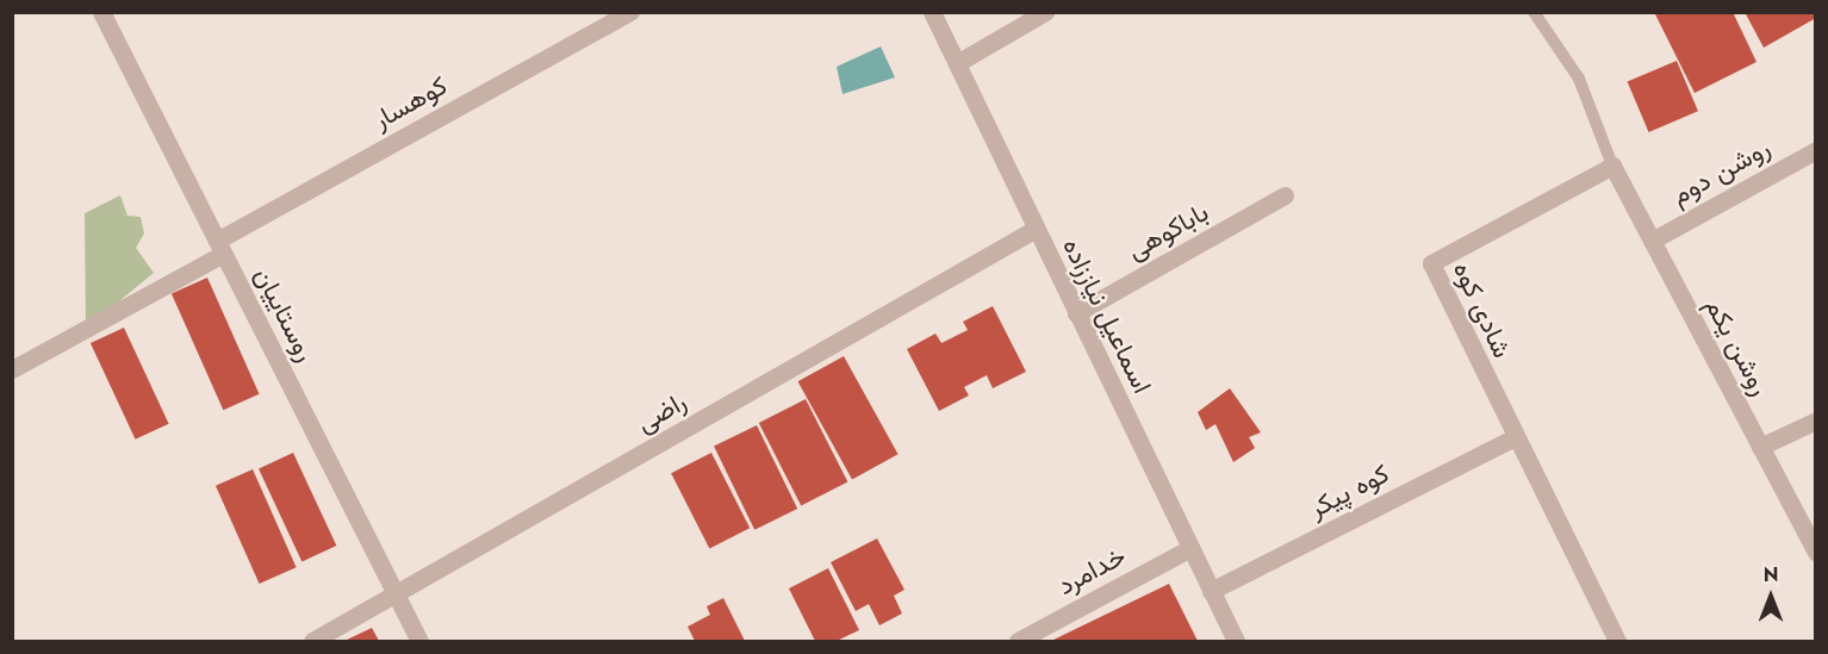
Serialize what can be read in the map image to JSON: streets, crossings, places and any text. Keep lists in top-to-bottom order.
{
  "streets": {
    "street": [
      "کوهسار",
      "روشن دوم",
      "باباکوهی",
      "شادی کوه",
      "روستاییان",
      "اسماعیل نیاززاده",
      "روشن یکم",
      "راضی",
      "کوه پیکر",
      "خدامرد"
    ]
  },
  "crossings": [
    ["کوهسار", "روستاییان"],
    ["روشن دوم", "روشن یکم"],
    ["باباکوهی", "اسماعیل نیاززاده"],
    ["شادی کوه", "روشن یکم"],
    ["شادی کوه", "کوه پیکر"],
    ["روستاییان", "راضی"],
    ["اسماعیل نیاززاده", "راضی"],
    ["اسماعیل نیاززاده", "کوه پیکر"],
    ["اسماعیل نیاززاده", "خدامرد"]
  ],
  "north": "top"
}
